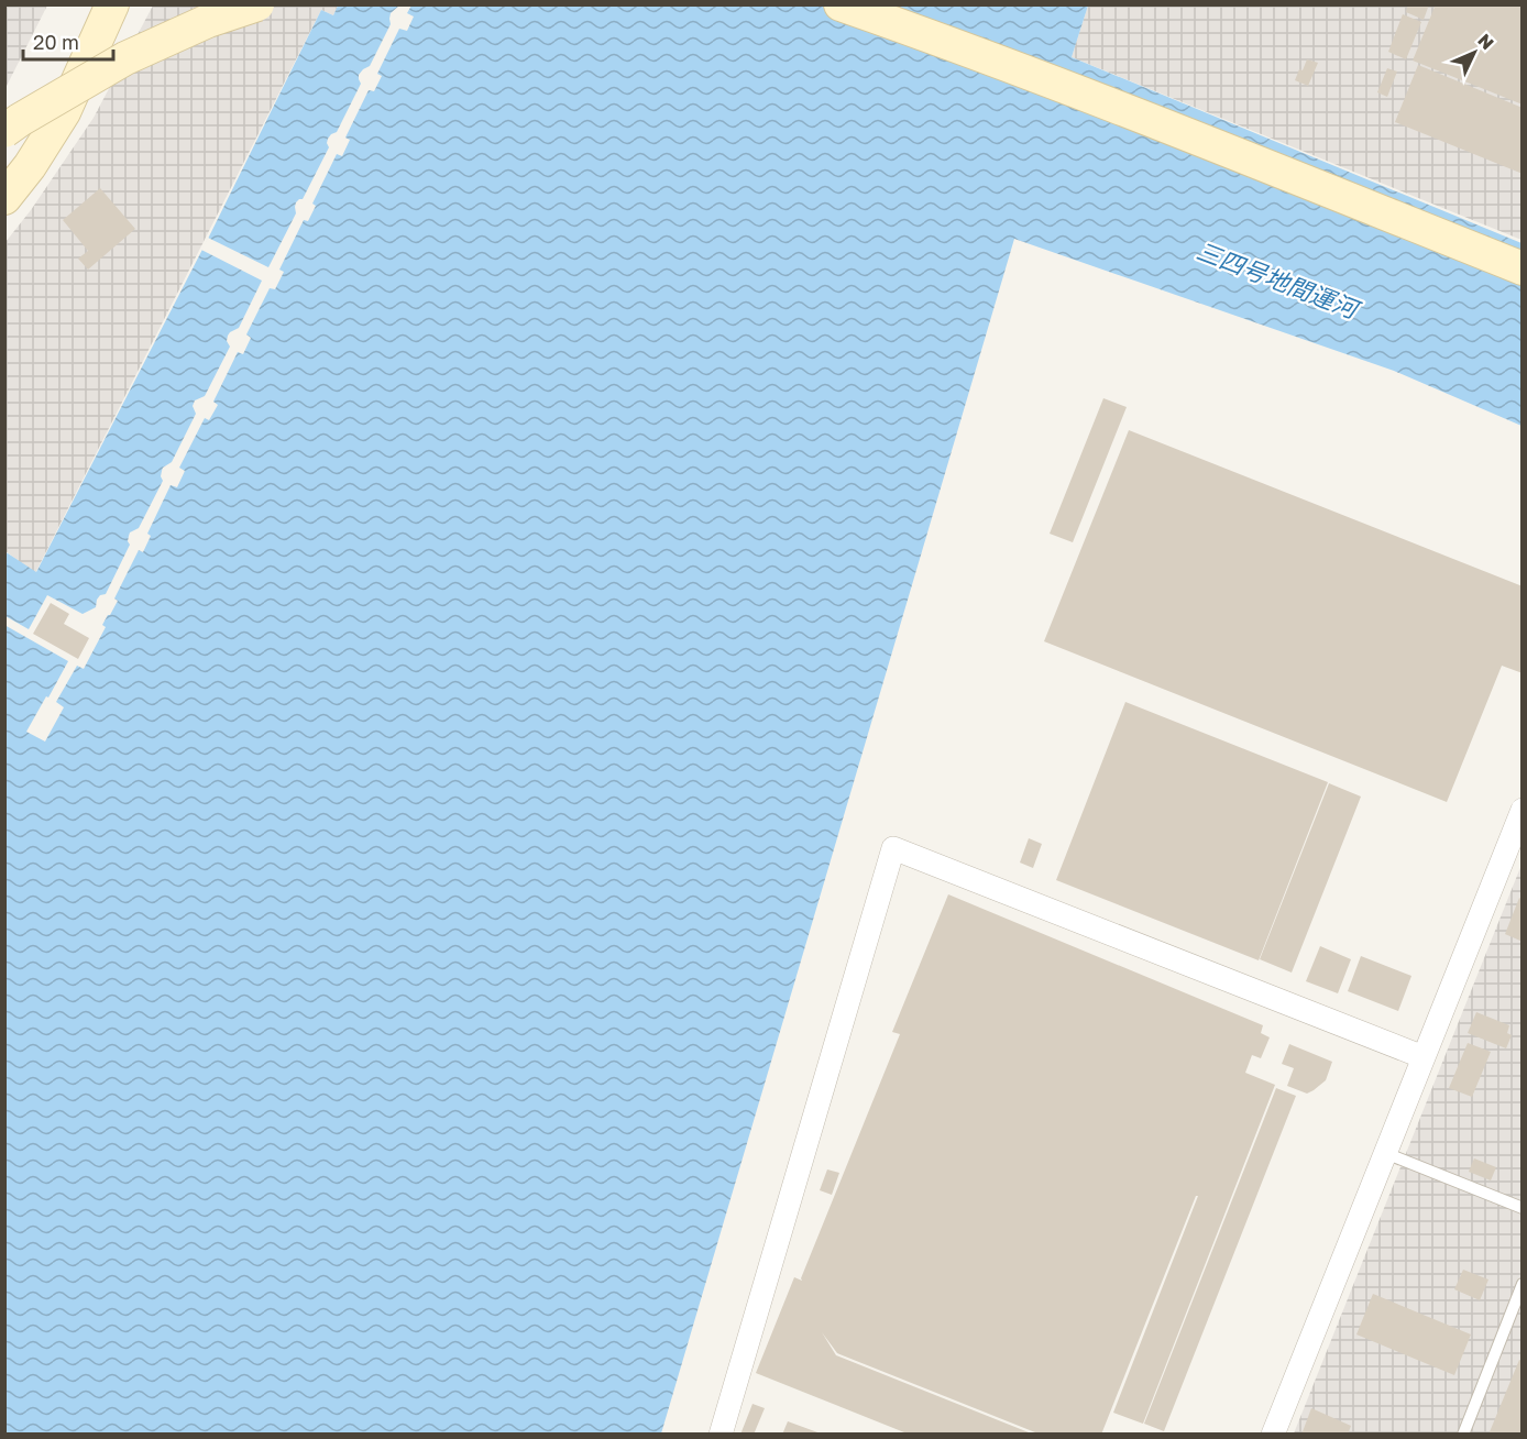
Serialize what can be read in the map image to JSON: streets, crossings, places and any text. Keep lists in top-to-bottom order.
{
  "water": ["三四号地間運河"],
  "scale_bar": "20 m",
  "north": "top right"
}
